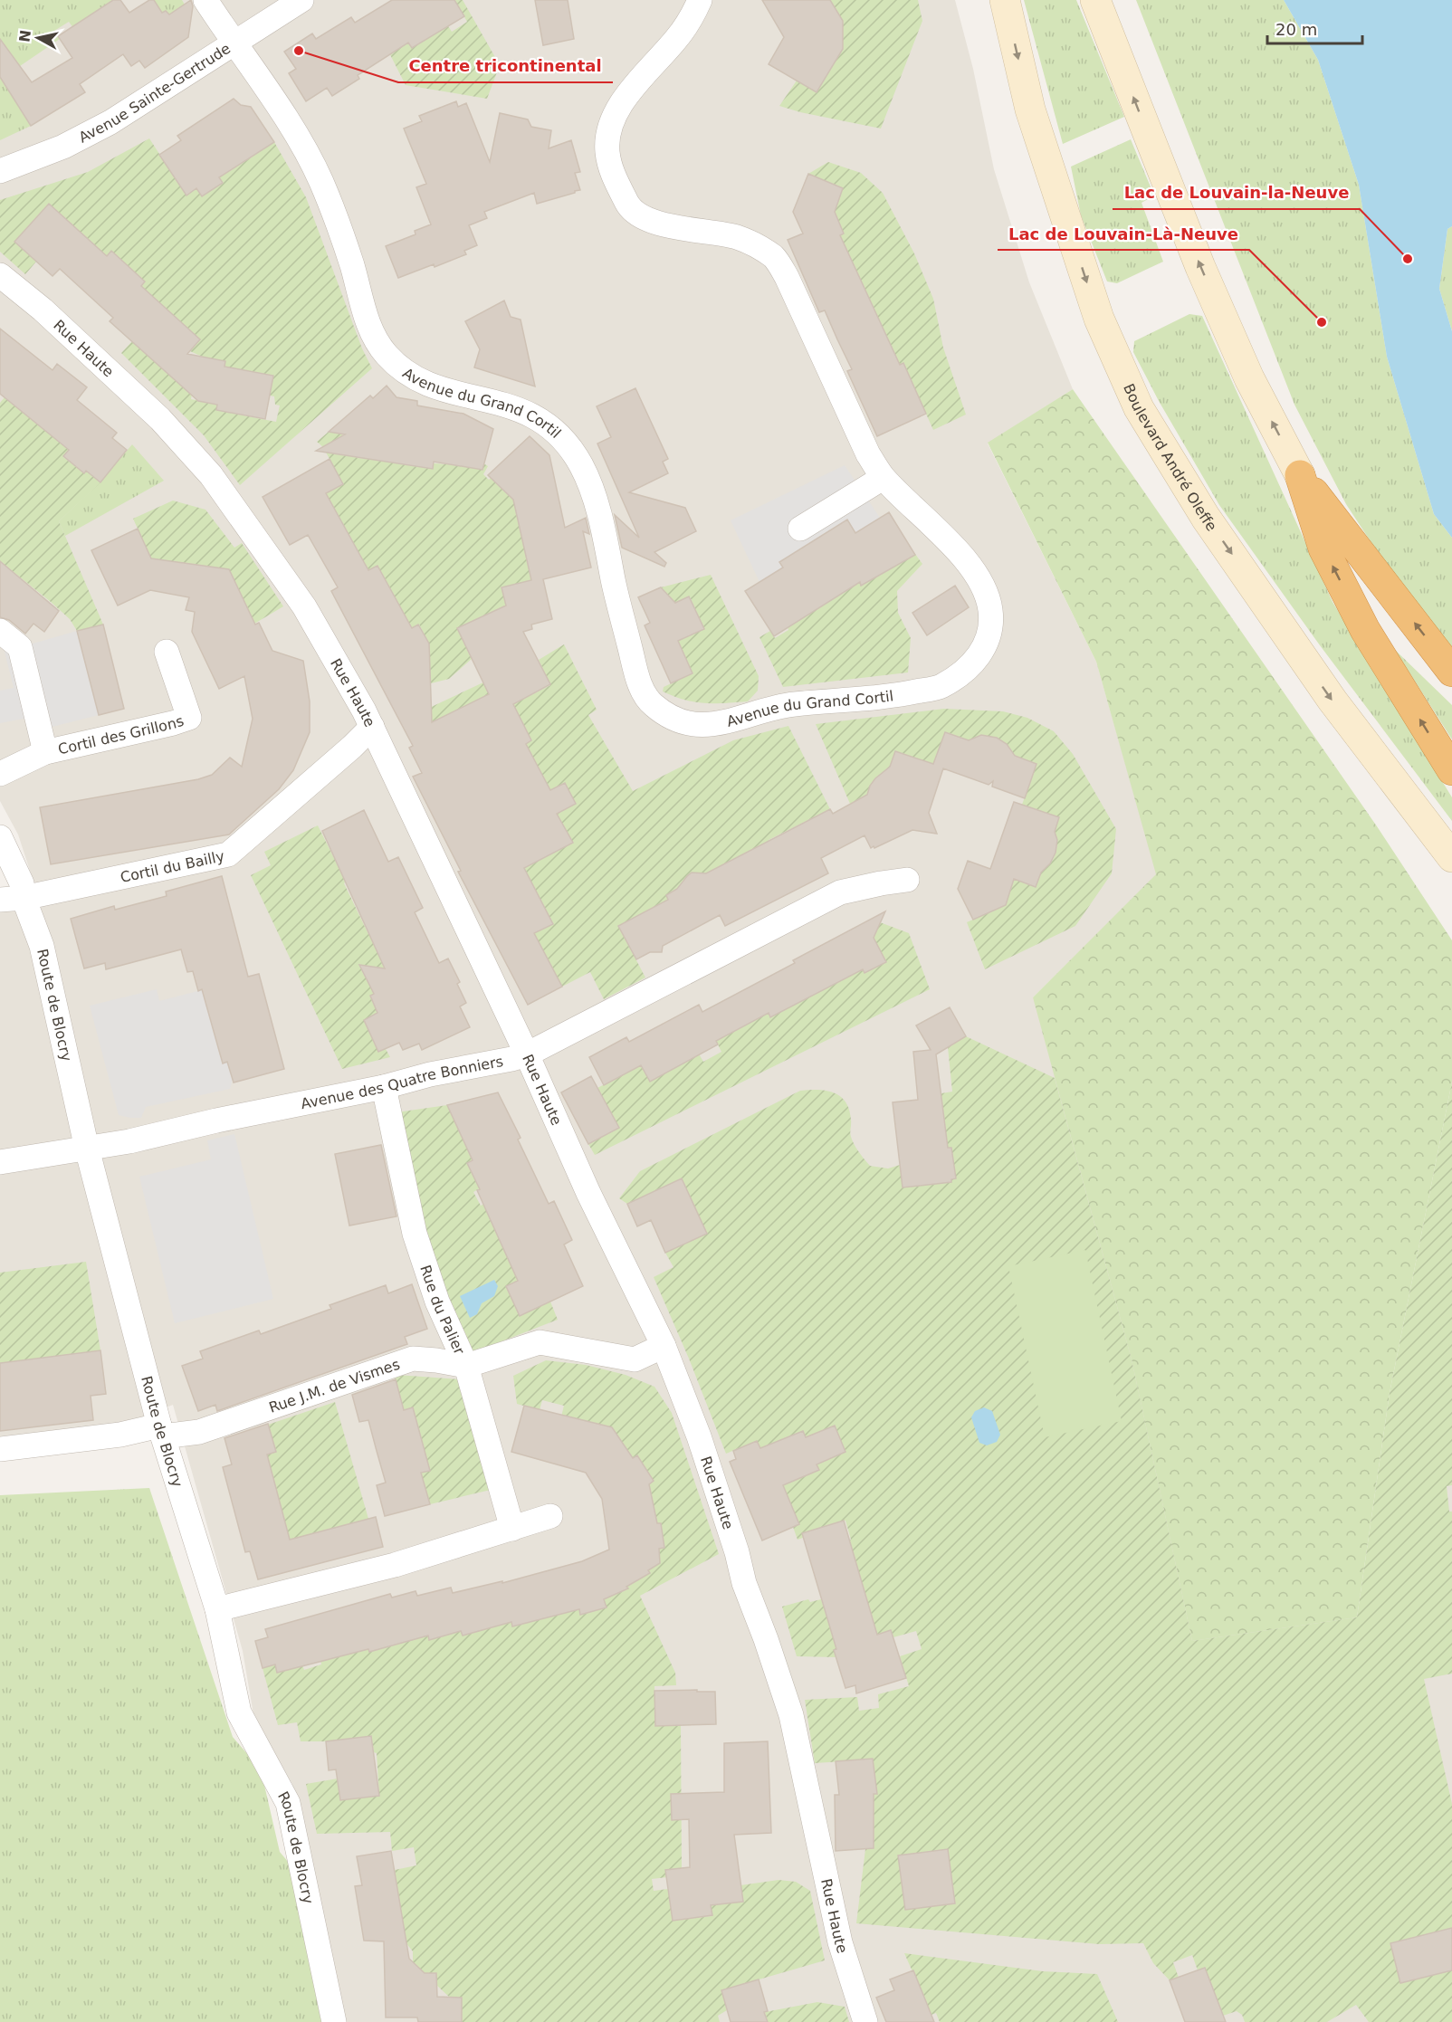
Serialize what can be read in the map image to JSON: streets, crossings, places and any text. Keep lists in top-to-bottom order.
{
  "streets": {
    "main road": ["Boulevard André Oleffe"],
    "street": [
      "Avenue Sainte-Gertrude",
      "Rue Haute",
      "Avenue du Grand Cortil",
      "Cortil des Grillons",
      "Cortil du Bailly",
      "Route de Blocry",
      "Avenue des Quatre Bonniers",
      "Rue du Palier",
      "Rue J.M. de Vismes"
    ]
  },
  "crossings": [
    ["Avenue Sainte-Gertrude", "Avenue du Grand Cortil"],
    ["Rue Haute", "Cortil du Bailly"],
    ["Rue Haute", "Avenue des Quatre Bonniers"],
    ["Rue Haute", "Rue J.M. de Vismes"],
    ["Cortil du Bailly", "Route de Blocry"],
    ["Route de Blocry", "Avenue des Quatre Bonniers"],
    ["Route de Blocry", "Rue J.M. de Vismes"],
    ["Avenue des Quatre Bonniers", "Rue du Palier"],
    ["Rue du Palier", "Rue J.M. de Vismes"]
  ],
  "places": ["Centre tricontinental", "Lac de Louvain-la-Neuve", "Lac de Louvain-Là-Neuve"],
  "scale_bar": "20 m",
  "north": "left"
}
